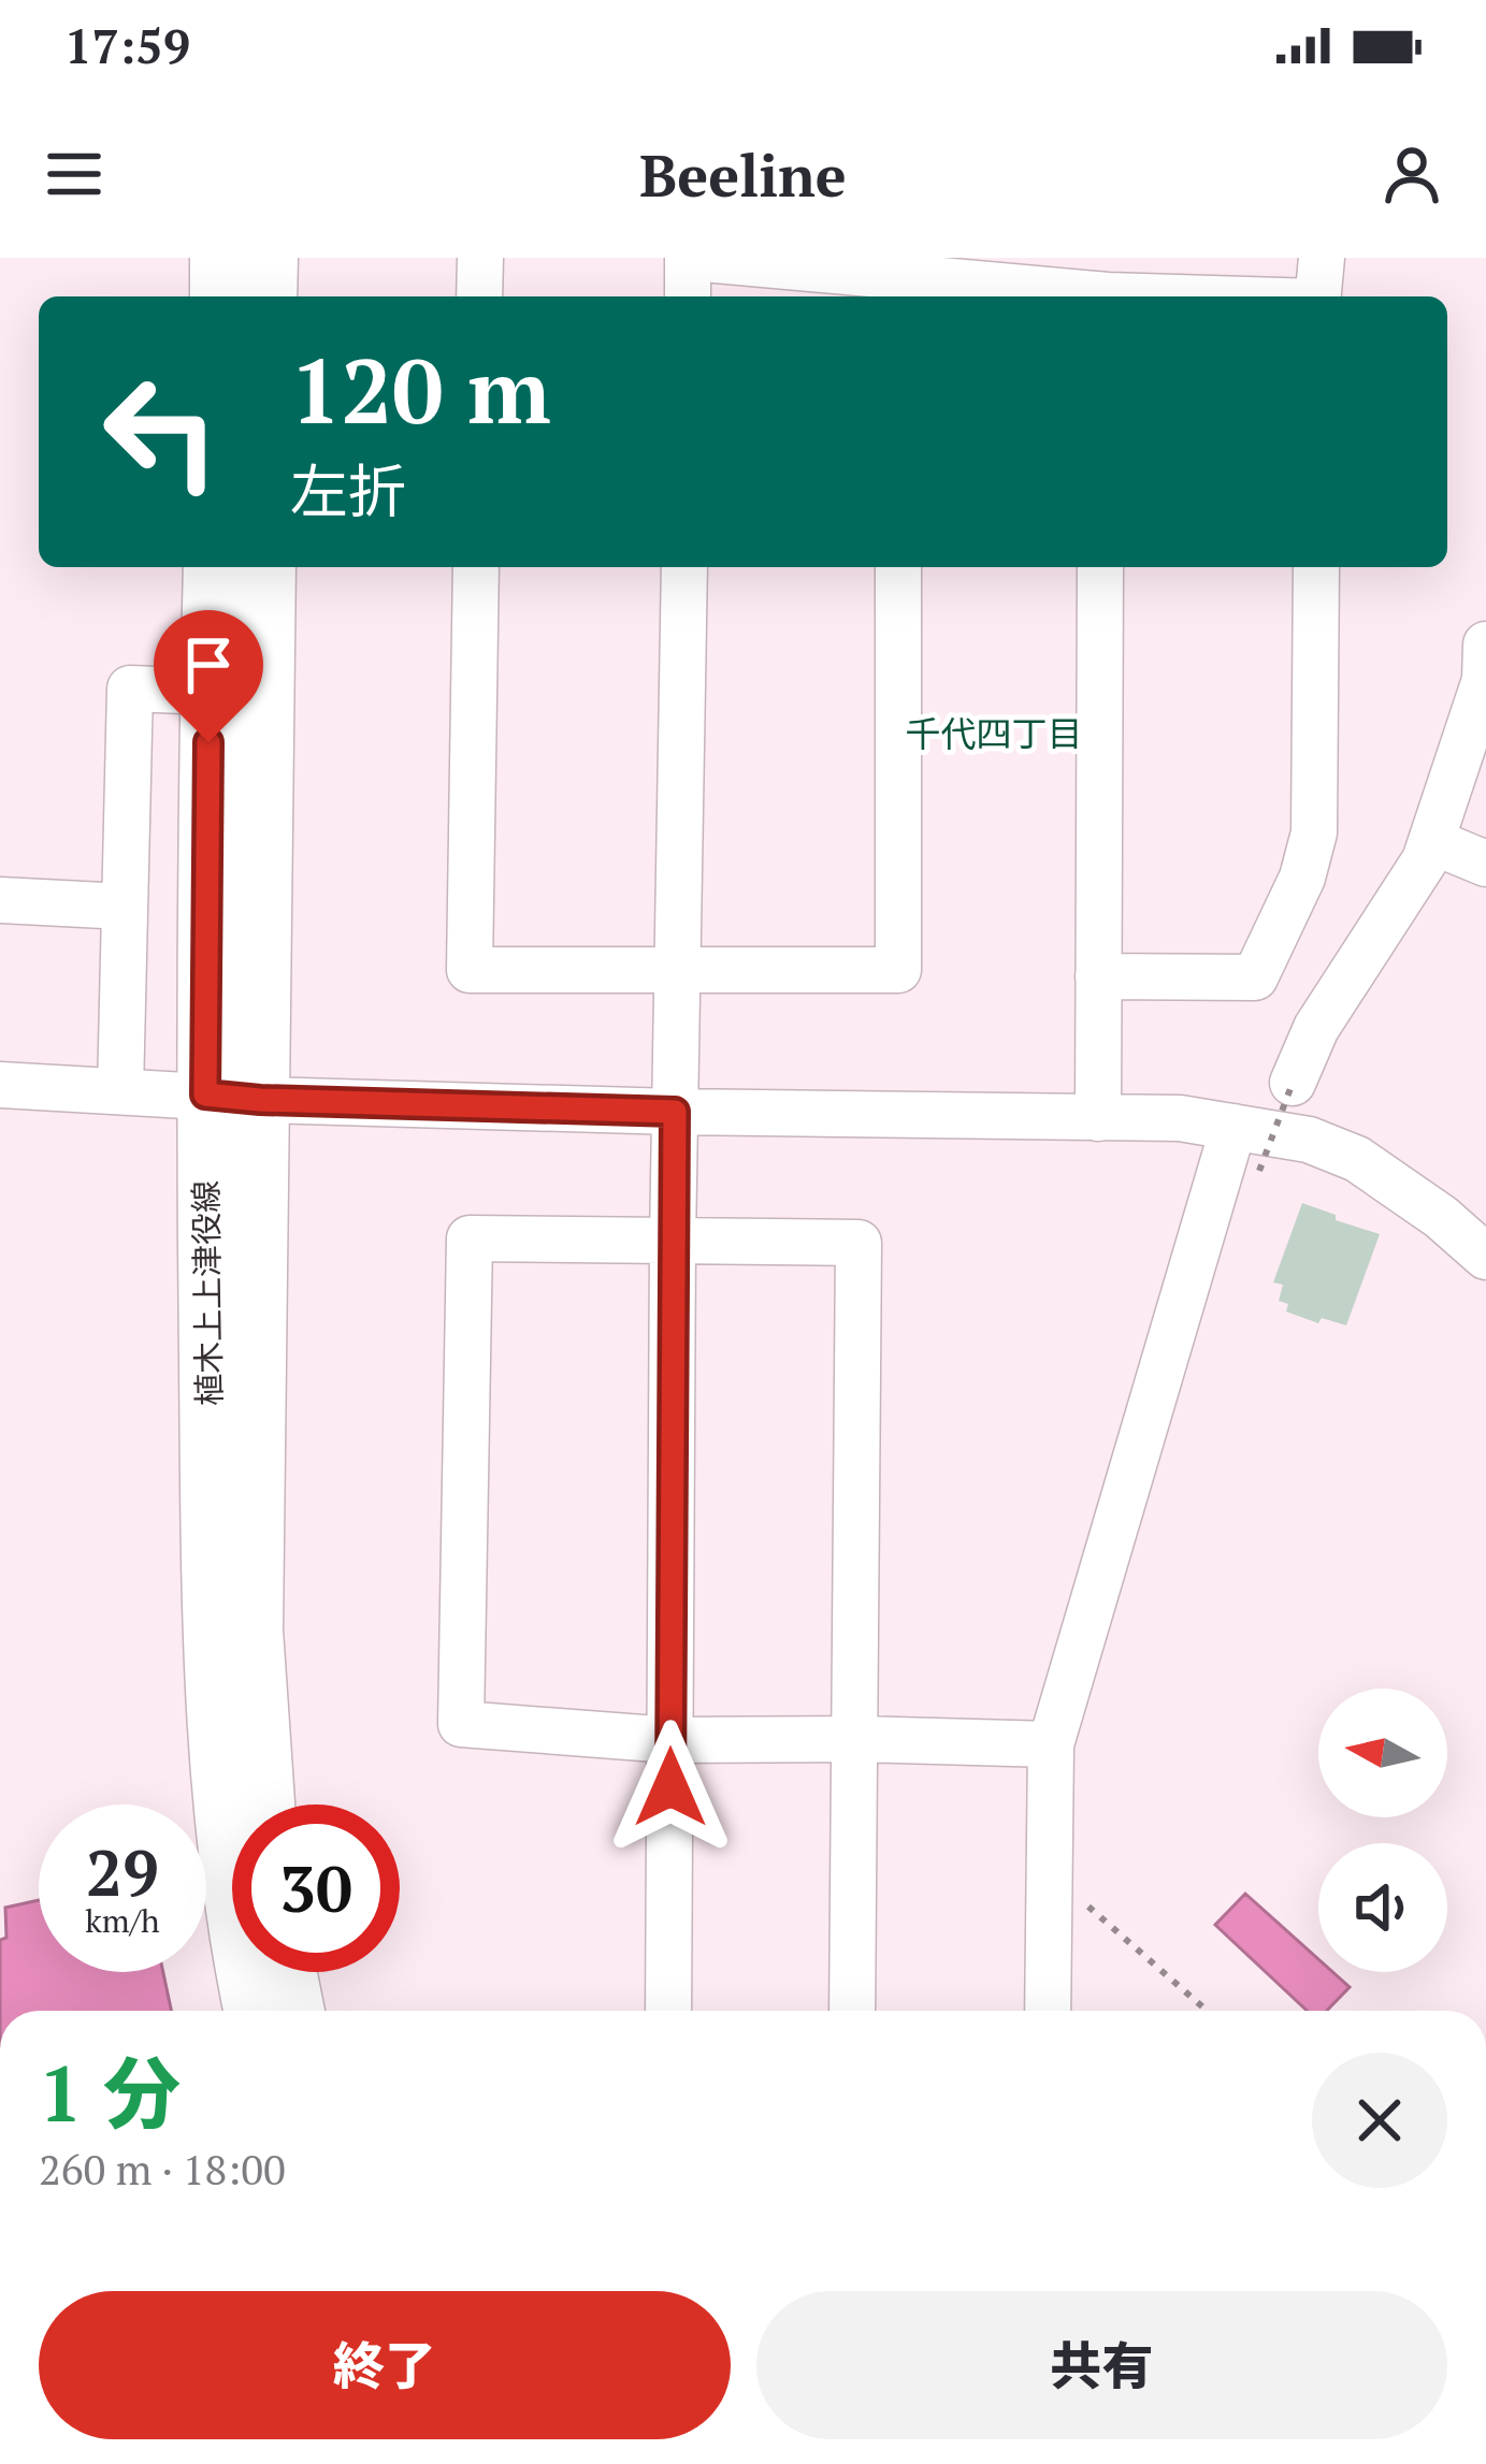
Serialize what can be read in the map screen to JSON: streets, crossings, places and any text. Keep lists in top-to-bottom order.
{
  "streets": {
    "main road": ["植木上上津役線"]
  },
  "districts": ["千代四丁目"],
  "north": "left",
  "page": {
    "status": "17:59",
    "header": "Beeline",
    "turn": ["120 m", "左折"],
    "speed": "29 km/h",
    "limit": "30",
    "heading": ["1 分", "260 m · 18:00"],
    "buttons": ["終了", "共有"]
  }
}
